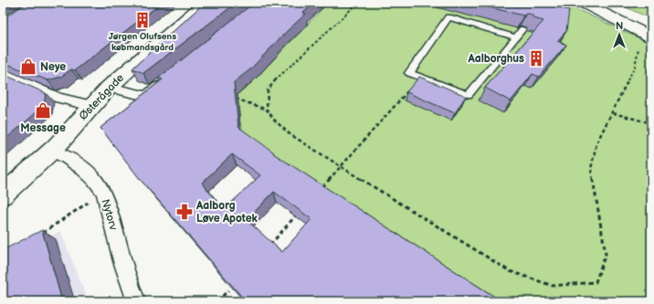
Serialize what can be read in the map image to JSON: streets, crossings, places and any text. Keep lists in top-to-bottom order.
{
  "streets": {
    "street": ["Østerågade", "Nytorv"]
  },
  "crossings": [
    ["Østerågade", "Nytorv"]
  ],
  "places": {
    "building": ["Jørgen Olufsens købmandsgård", "Aalborghus"],
    "shop": ["Neye", "Message"],
    "pharmacy": ["Aalborg Løve Apotek"]
  },
  "north": "top"
}
